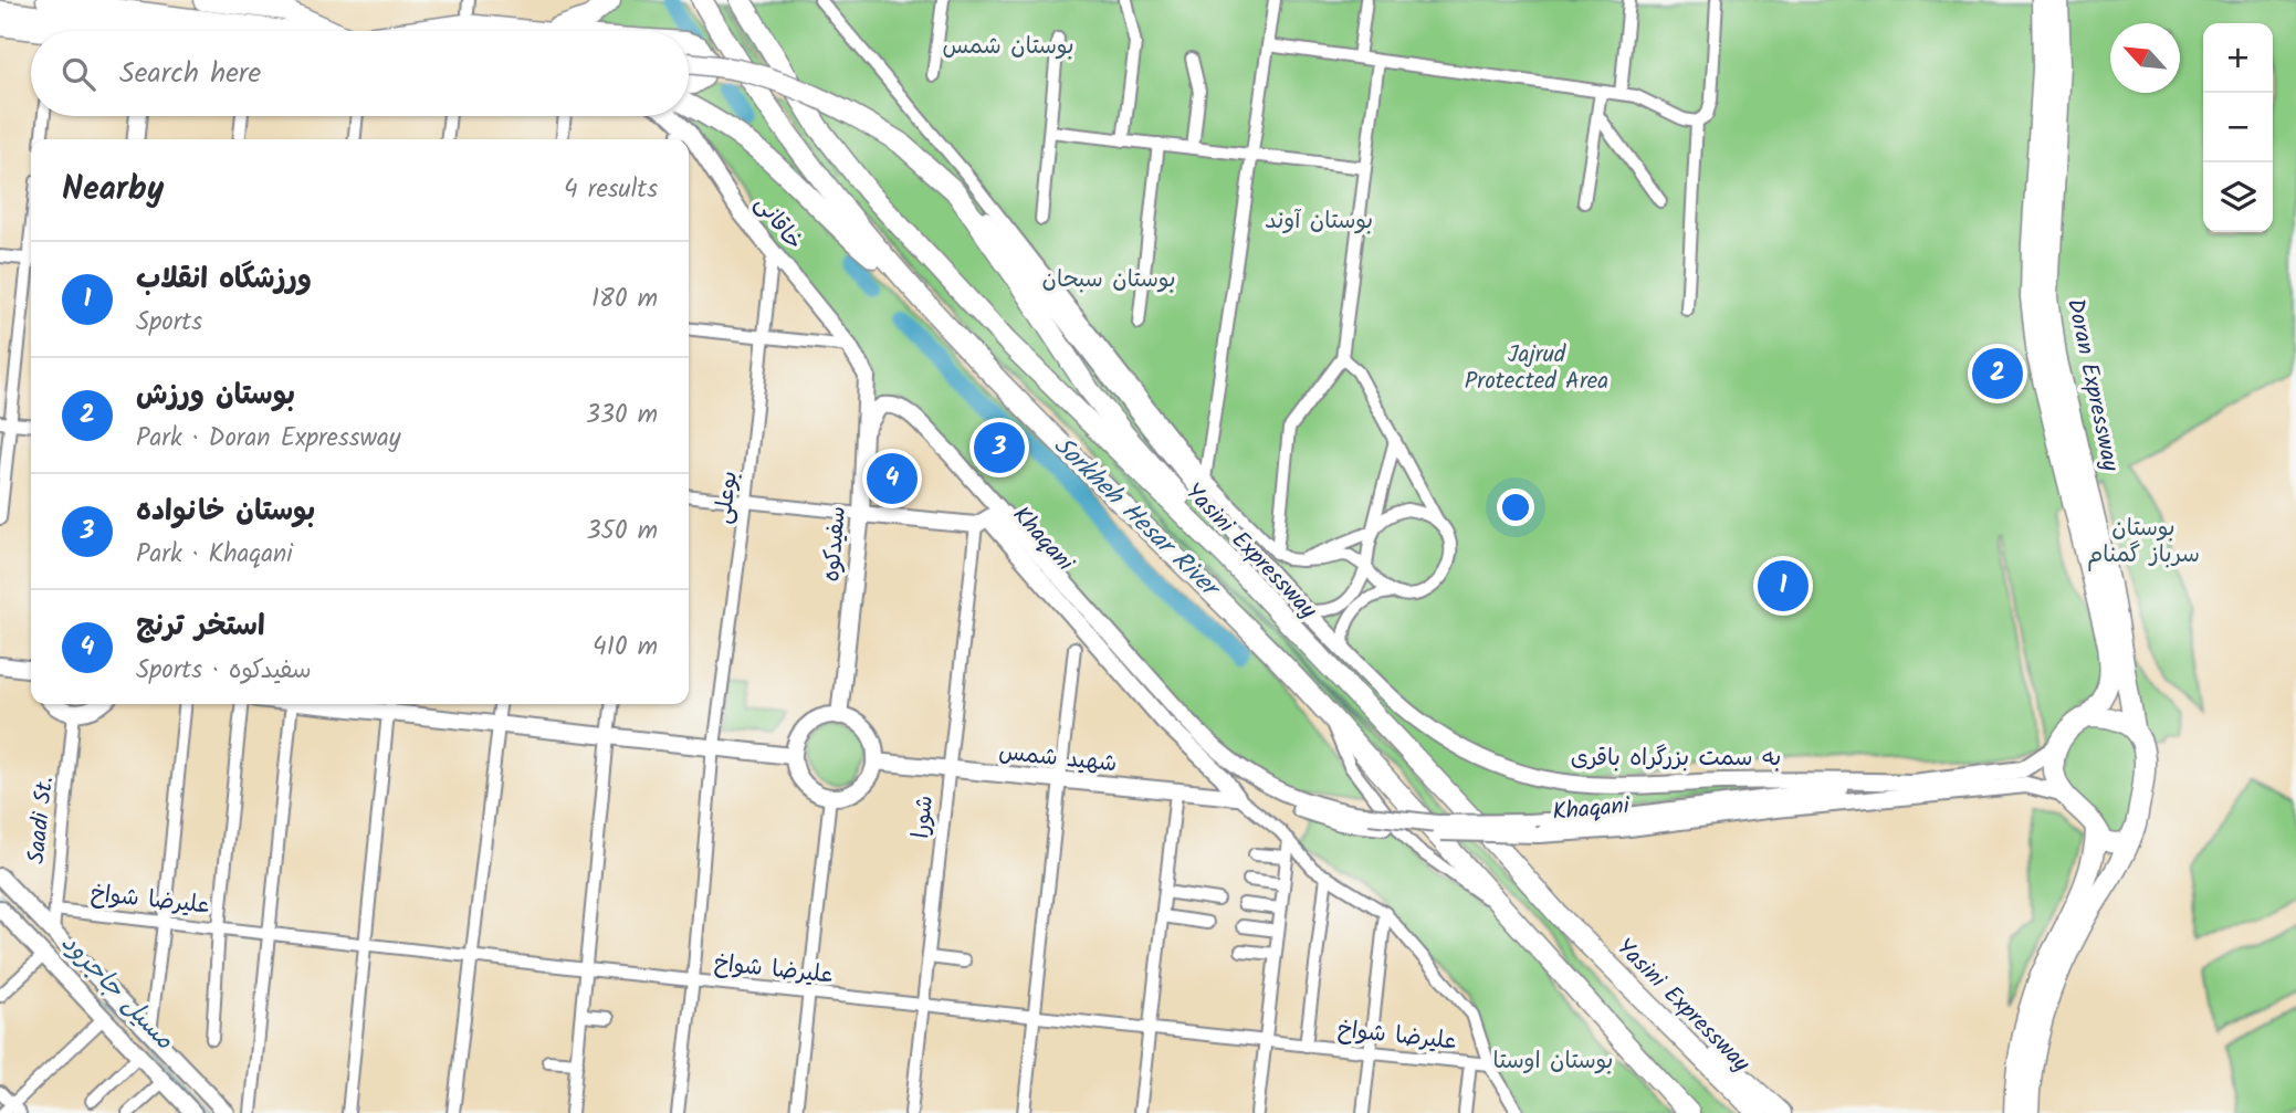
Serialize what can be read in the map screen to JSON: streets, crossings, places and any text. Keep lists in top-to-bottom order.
{
  "streets": {
    "highway": ["Doran Expressway", "Yasini Expressway"],
    "main road": [
      "خاقانی",
      "Khaqani",
      "سفیدکوه",
      "شهید شمس",
      "به سمت بزرگراه باقری"
    ],
    "street": [
      "بوعلی",
      "شورا",
      "Saadi St.",
      "علیرضا شواخ"
    ]
  },
  "crossings": [
    ["خاقانی", "سفیدکوه"],
    ["Doran Expressway", "Khaqani"],
    ["بوعلی", "علیرضا شواخ"],
    ["Khaqani", "به سمت بزرگراه باقری"],
    ["سفیدکوه", "شهید شمس"],
    ["شهید شمس", "شورا"],
    ["شورا", "علیرضا شواخ"],
    ["Saadi St.", "علیرضا شواخ"]
  ],
  "water": ["Sorkheh Hesar River", "مسیل جاجرود"],
  "parks": [
    "بوستان شمس",
    "بوستان آوند",
    "بوستان سبحان",
    "Jajrud Protected Area",
    "بوستان سرباز گمنام",
    "بوستان اوستا"
  ],
  "north": "top left",
  "page": {
    "map_buttons": ["+", "−"],
    "search": "Search here",
    "heading": ["Nearby", "4 results"],
    "list": [
      {
        "mark": "1",
        "name": "ورزشگاه انقلاب",
        "note": "Sports",
        "value": "180 m"
      },
      {
        "mark": "2",
        "name": "بوستان ورزش",
        "note": "Park · Doran Expressway",
        "value": "330 m"
      },
      {
        "mark": "3",
        "name": "بوستان خانواده",
        "note": "Park · Khaqani",
        "value": "350 m"
      },
      {
        "mark": "4",
        "name": "استخر ترنج",
        "note": "Sports · سفیدکوه",
        "value": "410 m"
      }
    ],
    "pins": [
      "2",
      "3",
      "4",
      "1"
    ]
  }
}
